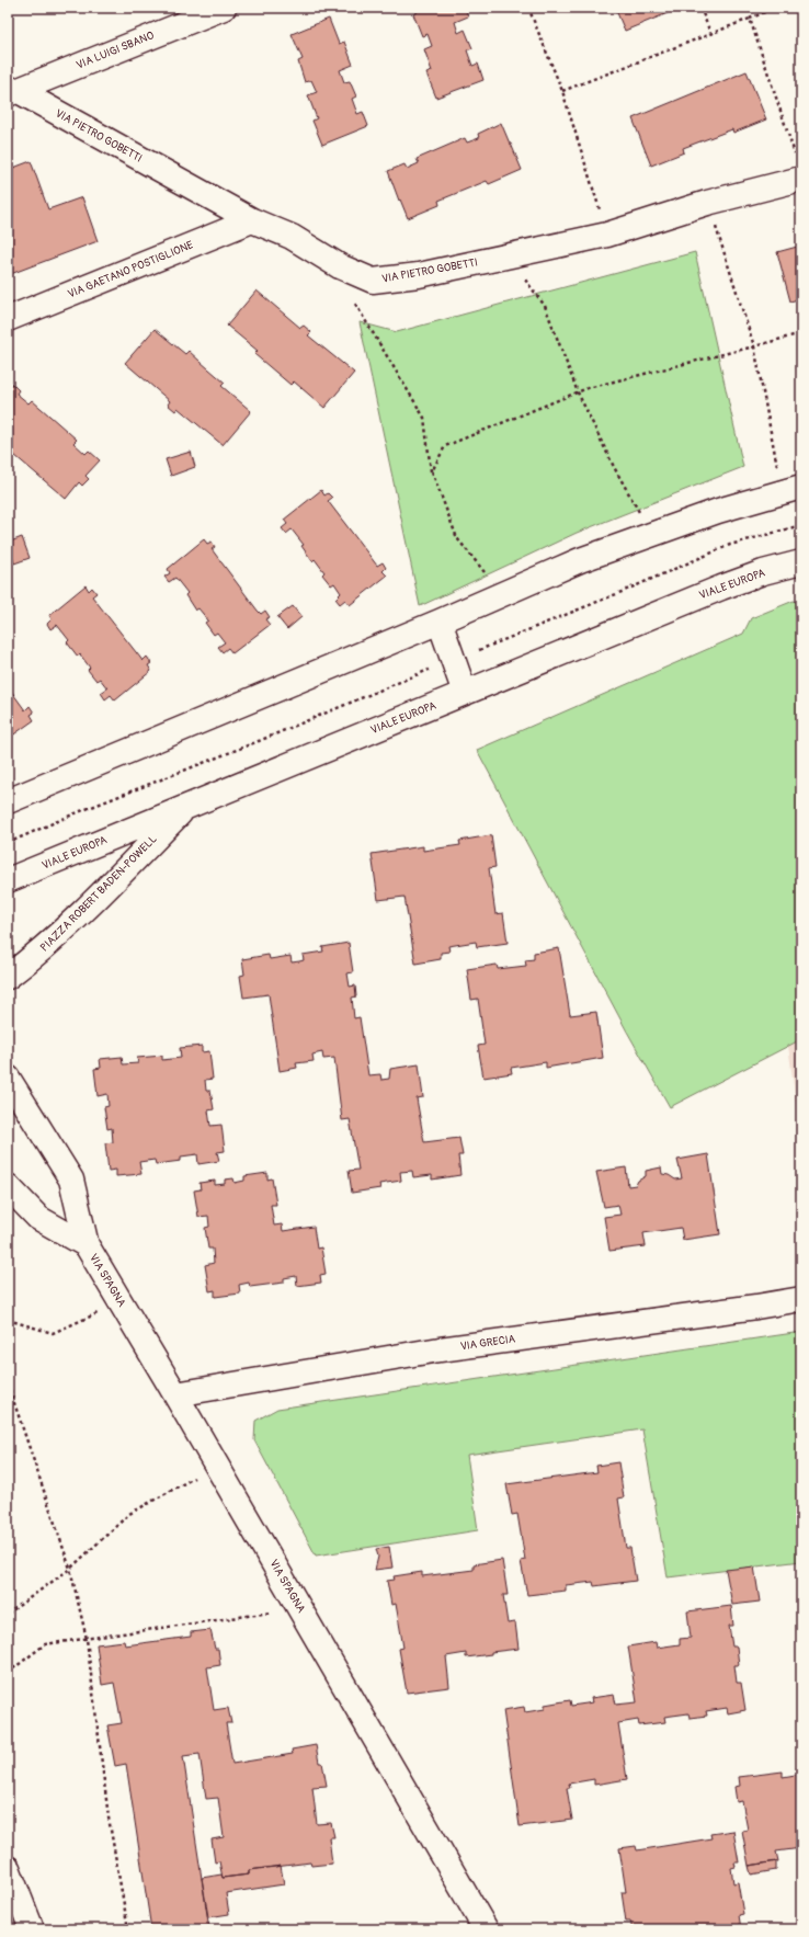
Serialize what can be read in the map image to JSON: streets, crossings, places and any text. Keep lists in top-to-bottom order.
{
  "streets": {
    "street": [
      "VIA LUIGI SBANO",
      "VIA PIETRO GOBETTI",
      "VIA GAETANO POSTIGLIONE",
      "VIALE EUROPA",
      "PIAZZA ROBERT BADEN-POWELL",
      "VIA SPAGNA",
      "VIA GRECIA"
    ]
  },
  "crossings": [
    ["VIA LUIGI SBANO", "VIA PIETRO GOBETTI"],
    ["VIA PIETRO GOBETTI", "VIA GAETANO POSTIGLIONE"],
    ["VIALE EUROPA", "PIAZZA ROBERT BADEN-POWELL"],
    ["VIA SPAGNA", "VIA GRECIA"]
  ]
}
